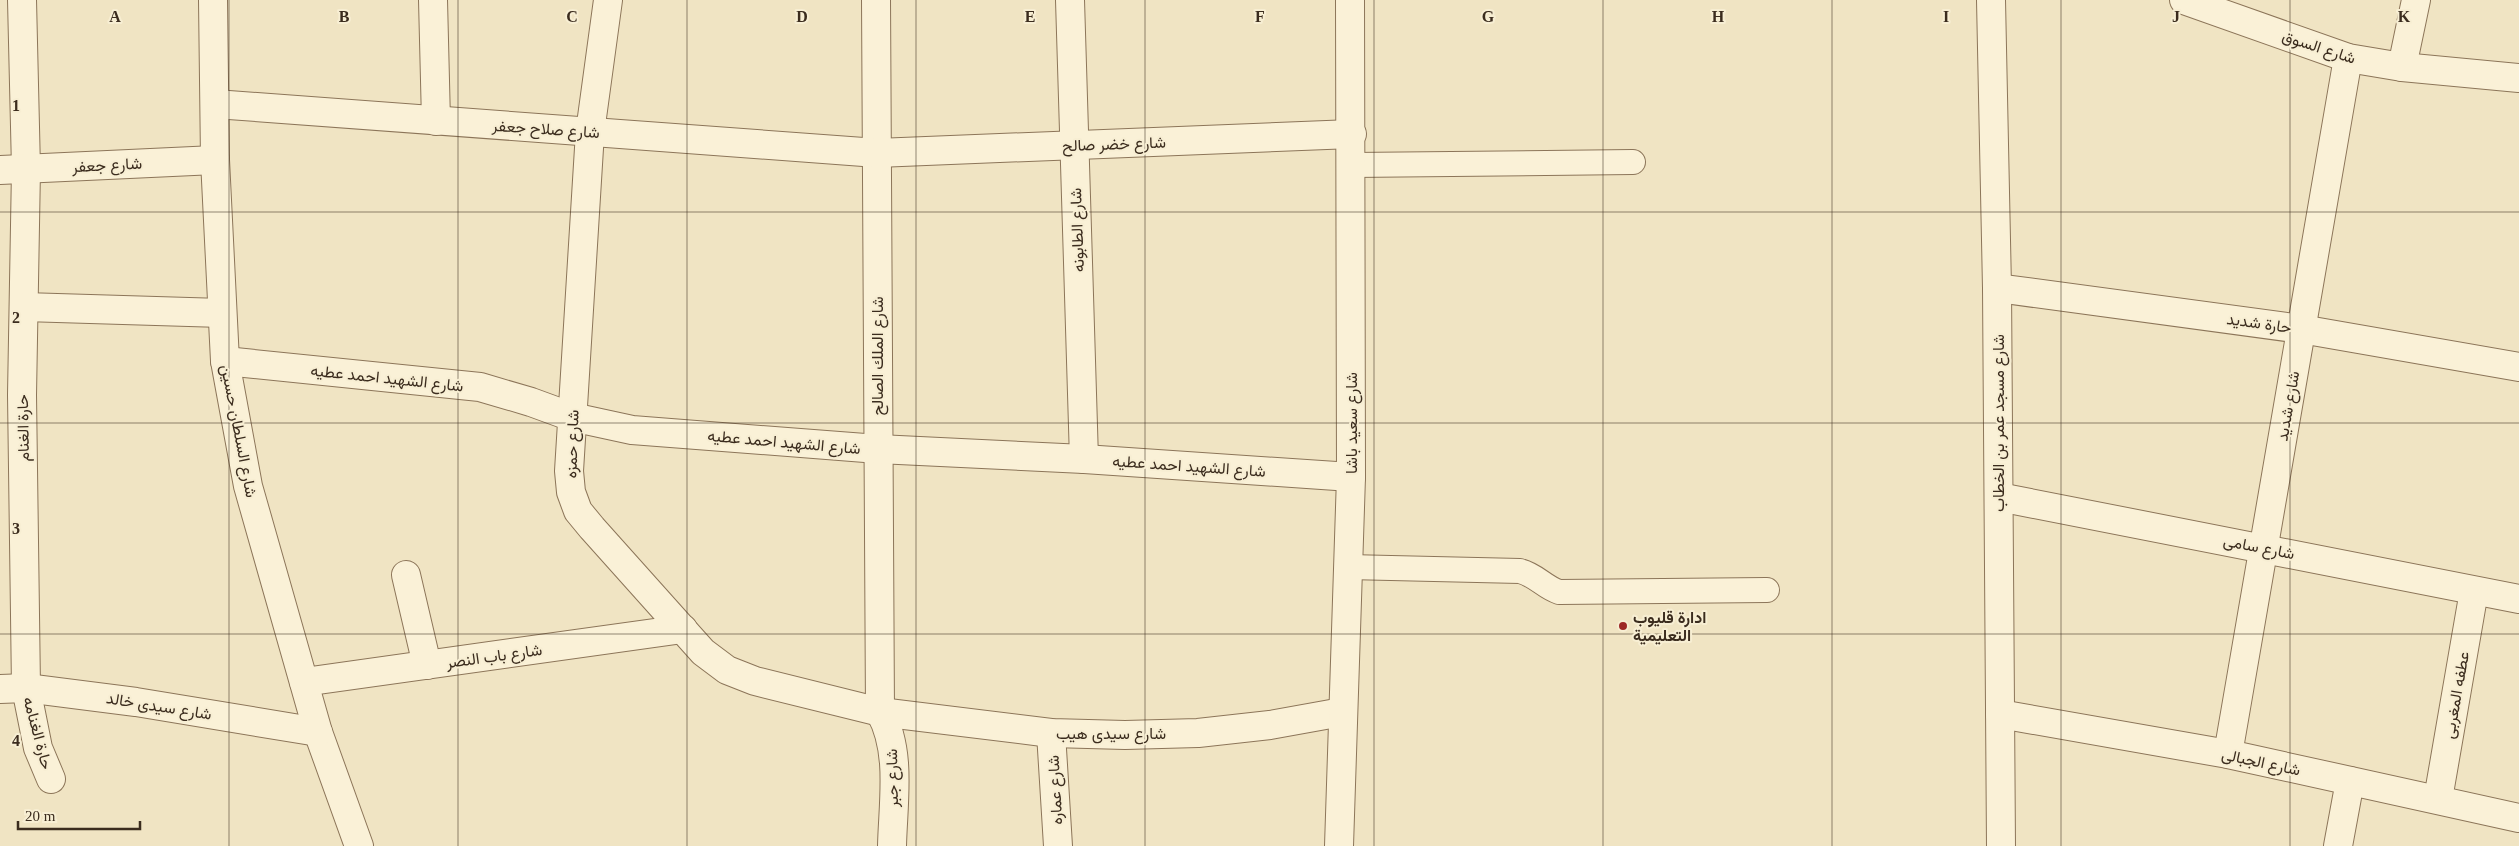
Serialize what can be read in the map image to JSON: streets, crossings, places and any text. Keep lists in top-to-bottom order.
{
  "streets": {
    "street": [
      "شارع السوق",
      "شارع صلاح جعفر",
      "شارع خضر صالح",
      "شارع جعفر",
      "شارع الطابونه",
      "حارة شديد",
      "شارع الملك الصالح",
      "شارع الشهيد احمد عطيه",
      "شارع شديد",
      "شارع سعيد باشا",
      "شارع مسجد عمر بن الخطاب",
      "حارة الغنام",
      "شارع السلطان حسين",
      "شارع حمزه",
      "شارع سامى",
      "شارع باب النصر",
      "عطفه المغربى",
      "شارع سيدى خالد",
      "حارة الغنامه",
      "شارع سيدى هيب",
      "شارع الجبالى",
      "شارع جبر",
      "شارع عماره"
    ]
  },
  "crossings": [
    ["شارع السوق", "شارع شديد"],
    ["شارع صلاح جعفر", "شارع خضر صالح"],
    ["شارع صلاح جعفر", "شارع الملك الصالح"],
    ["شارع صلاح جعفر", "شارع السلطان حسين"],
    ["شارع صلاح جعفر", "شارع حمزه"],
    ["شارع خضر صالح", "شارع الطابونه"],
    ["شارع خضر صالح", "شارع الملك الصالح"],
    ["شارع خضر صالح", "شارع سعيد باشا"],
    ["شارع جعفر", "حارة الغنام"],
    ["شارع جعفر", "شارع السلطان حسين"],
    ["شارع الطابونه", "شارع الشهيد احمد عطيه"],
    ["حارة شديد", "شارع شديد"],
    ["حارة شديد", "شارع مسجد عمر بن الخطاب"],
    ["شارع الملك الصالح", "شارع الشهيد احمد عطيه"],
    ["شارع الملك الصالح", "شارع حمزه"],
    ["شارع الملك الصالح", "شارع سيدى هيب"],
    ["شارع الملك الصالح", "شارع جبر"],
    ["شارع الشهيد احمد عطيه", "شارع سعيد باشا"],
    ["شارع الشهيد احمد عطيه", "شارع السلطان حسين"],
    ["شارع الشهيد احمد عطيه", "شارع حمزه"],
    ["شارع شديد", "شارع سامى"],
    ["شارع شديد", "شارع الجبالى"],
    ["شارع سعيد باشا", "شارع سيدى هيب"],
    ["شارع مسجد عمر بن الخطاب", "شارع سامى"],
    ["شارع مسجد عمر بن الخطاب", "شارع الجبالى"],
    ["حارة الغنام", "شارع سيدى خالد"],
    ["حارة الغنام", "حارة الغنامه"],
    ["شارع السلطان حسين", "شارع باب النصر"],
    ["شارع السلطان حسين", "شارع سيدى خالد"],
    ["شارع حمزه", "شارع باب النصر"],
    ["شارع حمزه", "شارع سيدى هيب"],
    ["شارع حمزه", "شارع جبر"],
    ["شارع سامى", "عطفه المغربى"],
    ["عطفه المغربى", "شارع الجبالى"],
    ["شارع سيدى خالد", "حارة الغنامه"],
    ["شارع سيدى هيب", "شارع جبر"],
    ["شارع سيدى هيب", "شارع عماره"]
  ],
  "places": ["ادارة قليوب التعليمية"],
  "scale_bar": "20 m",
  "grid": {
    "columns": [
      "A",
      "B",
      "C",
      "D",
      "E",
      "F",
      "G",
      "H",
      "I",
      "J",
      "K"
    ],
    "rows": [
      "1",
      "2",
      "3",
      "4"
    ]
  }
}
